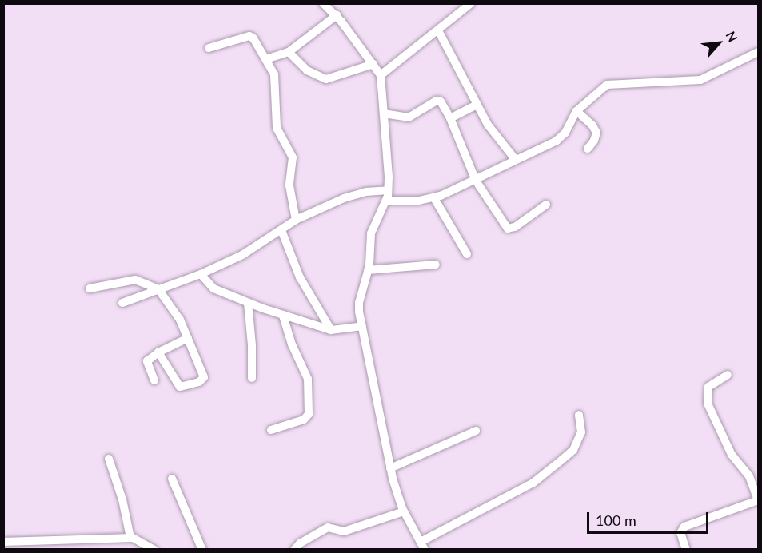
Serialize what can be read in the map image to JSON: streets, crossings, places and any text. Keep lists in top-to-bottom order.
{
  "scale_bar": "100 m",
  "north": "top right"
}
